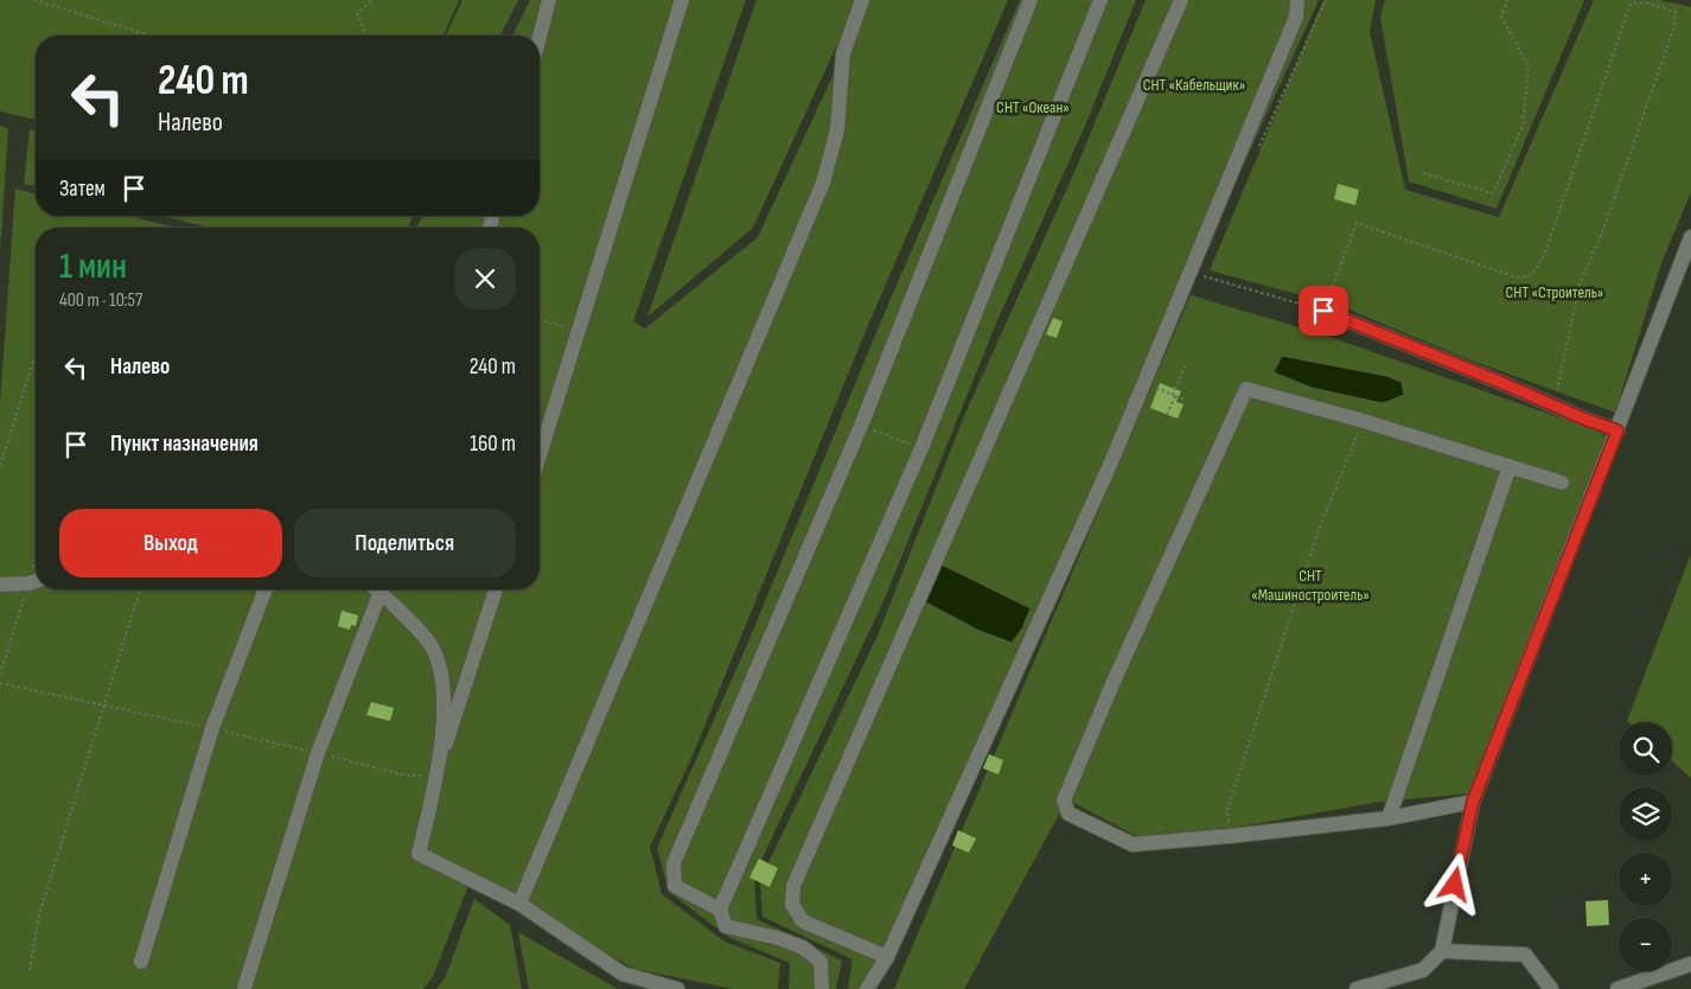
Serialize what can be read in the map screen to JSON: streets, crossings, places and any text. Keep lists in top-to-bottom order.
{
  "parks": [
    "СНТ «Кабельщик»",
    "СНТ «Океан»",
    "СНТ «Строитель»",
    "СНТ «Машиностроитель»"
  ],
  "page": {
    "turn": ["240 m", "Налево"],
    "then": "Затем",
    "heading": ["1 мин", "400 m · 10:57"],
    "list": [
      {
        "name": "Налево",
        "value": "240 m"
      },
      {
        "name": "Пункт назначения",
        "value": "160 m"
      }
    ],
    "buttons": ["Выход", "Поделиться"],
    "map_buttons": ["+", "−"]
  }
}
